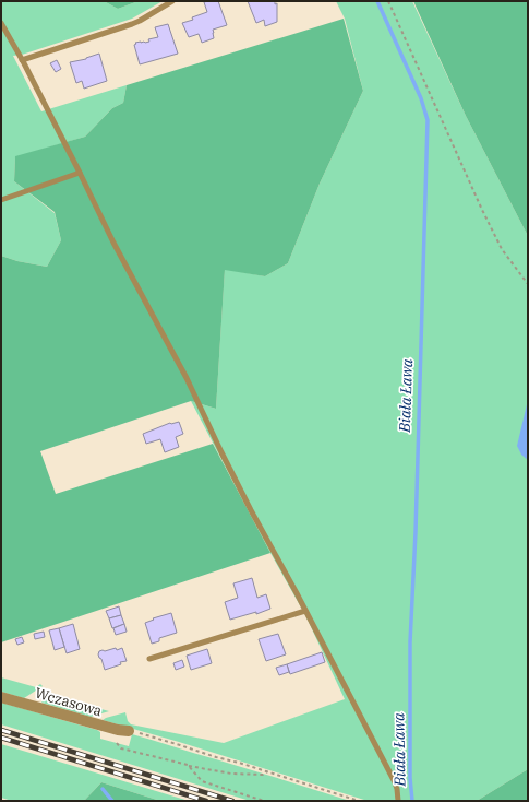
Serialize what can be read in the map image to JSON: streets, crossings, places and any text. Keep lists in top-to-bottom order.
{
  "streets": {
    "street": ["Wczasowa"]
  },
  "water": ["Biała Ława"]
}
